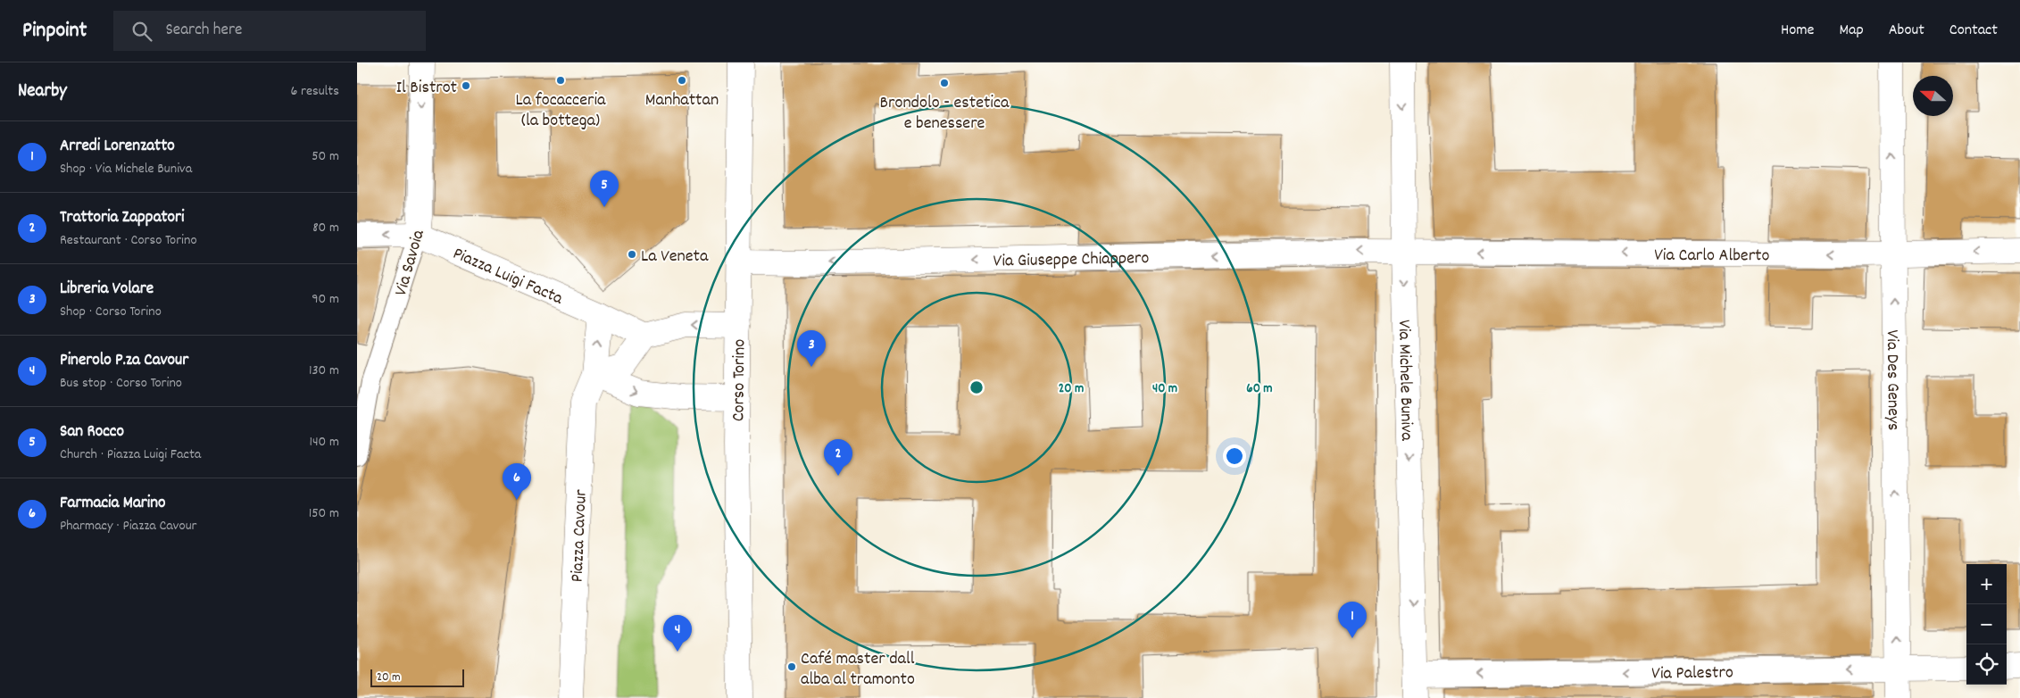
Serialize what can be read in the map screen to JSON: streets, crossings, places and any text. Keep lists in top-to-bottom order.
{
  "streets": {
    "street": [
      "Via Carlo Alberto",
      "Via Giuseppe Chiappero",
      "Via Savoia",
      "Piazza Luigi Facta",
      "Corso Torino",
      "Via Michele Buniva",
      "Via Des Geneys",
      "Piazza Cavour",
      "Via Palestro"
    ]
  },
  "crossings": [
    ["Via Carlo Alberto", "Via Giuseppe Chiappero"],
    ["Via Carlo Alberto", "Via Michele Buniva"],
    ["Via Carlo Alberto", "Via Des Geneys"],
    ["Via Giuseppe Chiappero", "Corso Torino"],
    ["Via Giuseppe Chiappero", "Via Michele Buniva"],
    ["Via Savoia", "Piazza Luigi Facta"],
    ["Via Michele Buniva", "Via Palestro"],
    ["Via Des Geneys", "Via Palestro"]
  ],
  "one_way": [
    "Via Carlo Alberto",
    "Via Giuseppe Chiappero",
    "Via Savoia",
    "Via Michele Buniva",
    "Via Des Geneys",
    "Via Palestro"
  ],
  "places": [
    "La focacceria (la bottega)",
    "Manhattan",
    "Brondolo - estetica e benessere",
    "Il Bistrot",
    "La Veneta",
    "Café master dall alba al tramonto"
  ],
  "scale_bar": "20 m",
  "north": "left",
  "page": {
    "header": "Pinpoint",
    "search": "Search here",
    "nav": [
      "Home",
      "Map",
      "About",
      "Contact"
    ],
    "heading": ["Nearby", "6 results"],
    "list": [
      {
        "mark": "1",
        "name": "Arredi Lorenzatto",
        "note": "Shop · Via Michele Buniva",
        "value": "50 m"
      },
      {
        "mark": "2",
        "name": "Trattoria Zappatori",
        "note": "Restaurant · Corso Torino",
        "value": "80 m"
      },
      {
        "mark": "3",
        "name": "Libreria Volare",
        "note": "Shop · Corso Torino",
        "value": "90 m"
      },
      {
        "mark": "4",
        "name": "Pinerolo P.za Cavour",
        "note": "Bus stop · Corso Torino",
        "value": "130 m"
      },
      {
        "mark": "5",
        "name": "San Rocco",
        "note": "Church · Piazza Luigi Facta",
        "value": "140 m"
      },
      {
        "mark": "6",
        "name": "Farmacia Marino",
        "note": "Pharmacy · Piazza Cavour",
        "value": "150 m"
      }
    ],
    "pins": [
      "5",
      "3",
      "2",
      "6",
      "1",
      "4"
    ],
    "map_buttons": ["+", "−"],
    "scale": "20 m"
  },
  "rings": ["20 m", "40 m", "60 m"]
}
